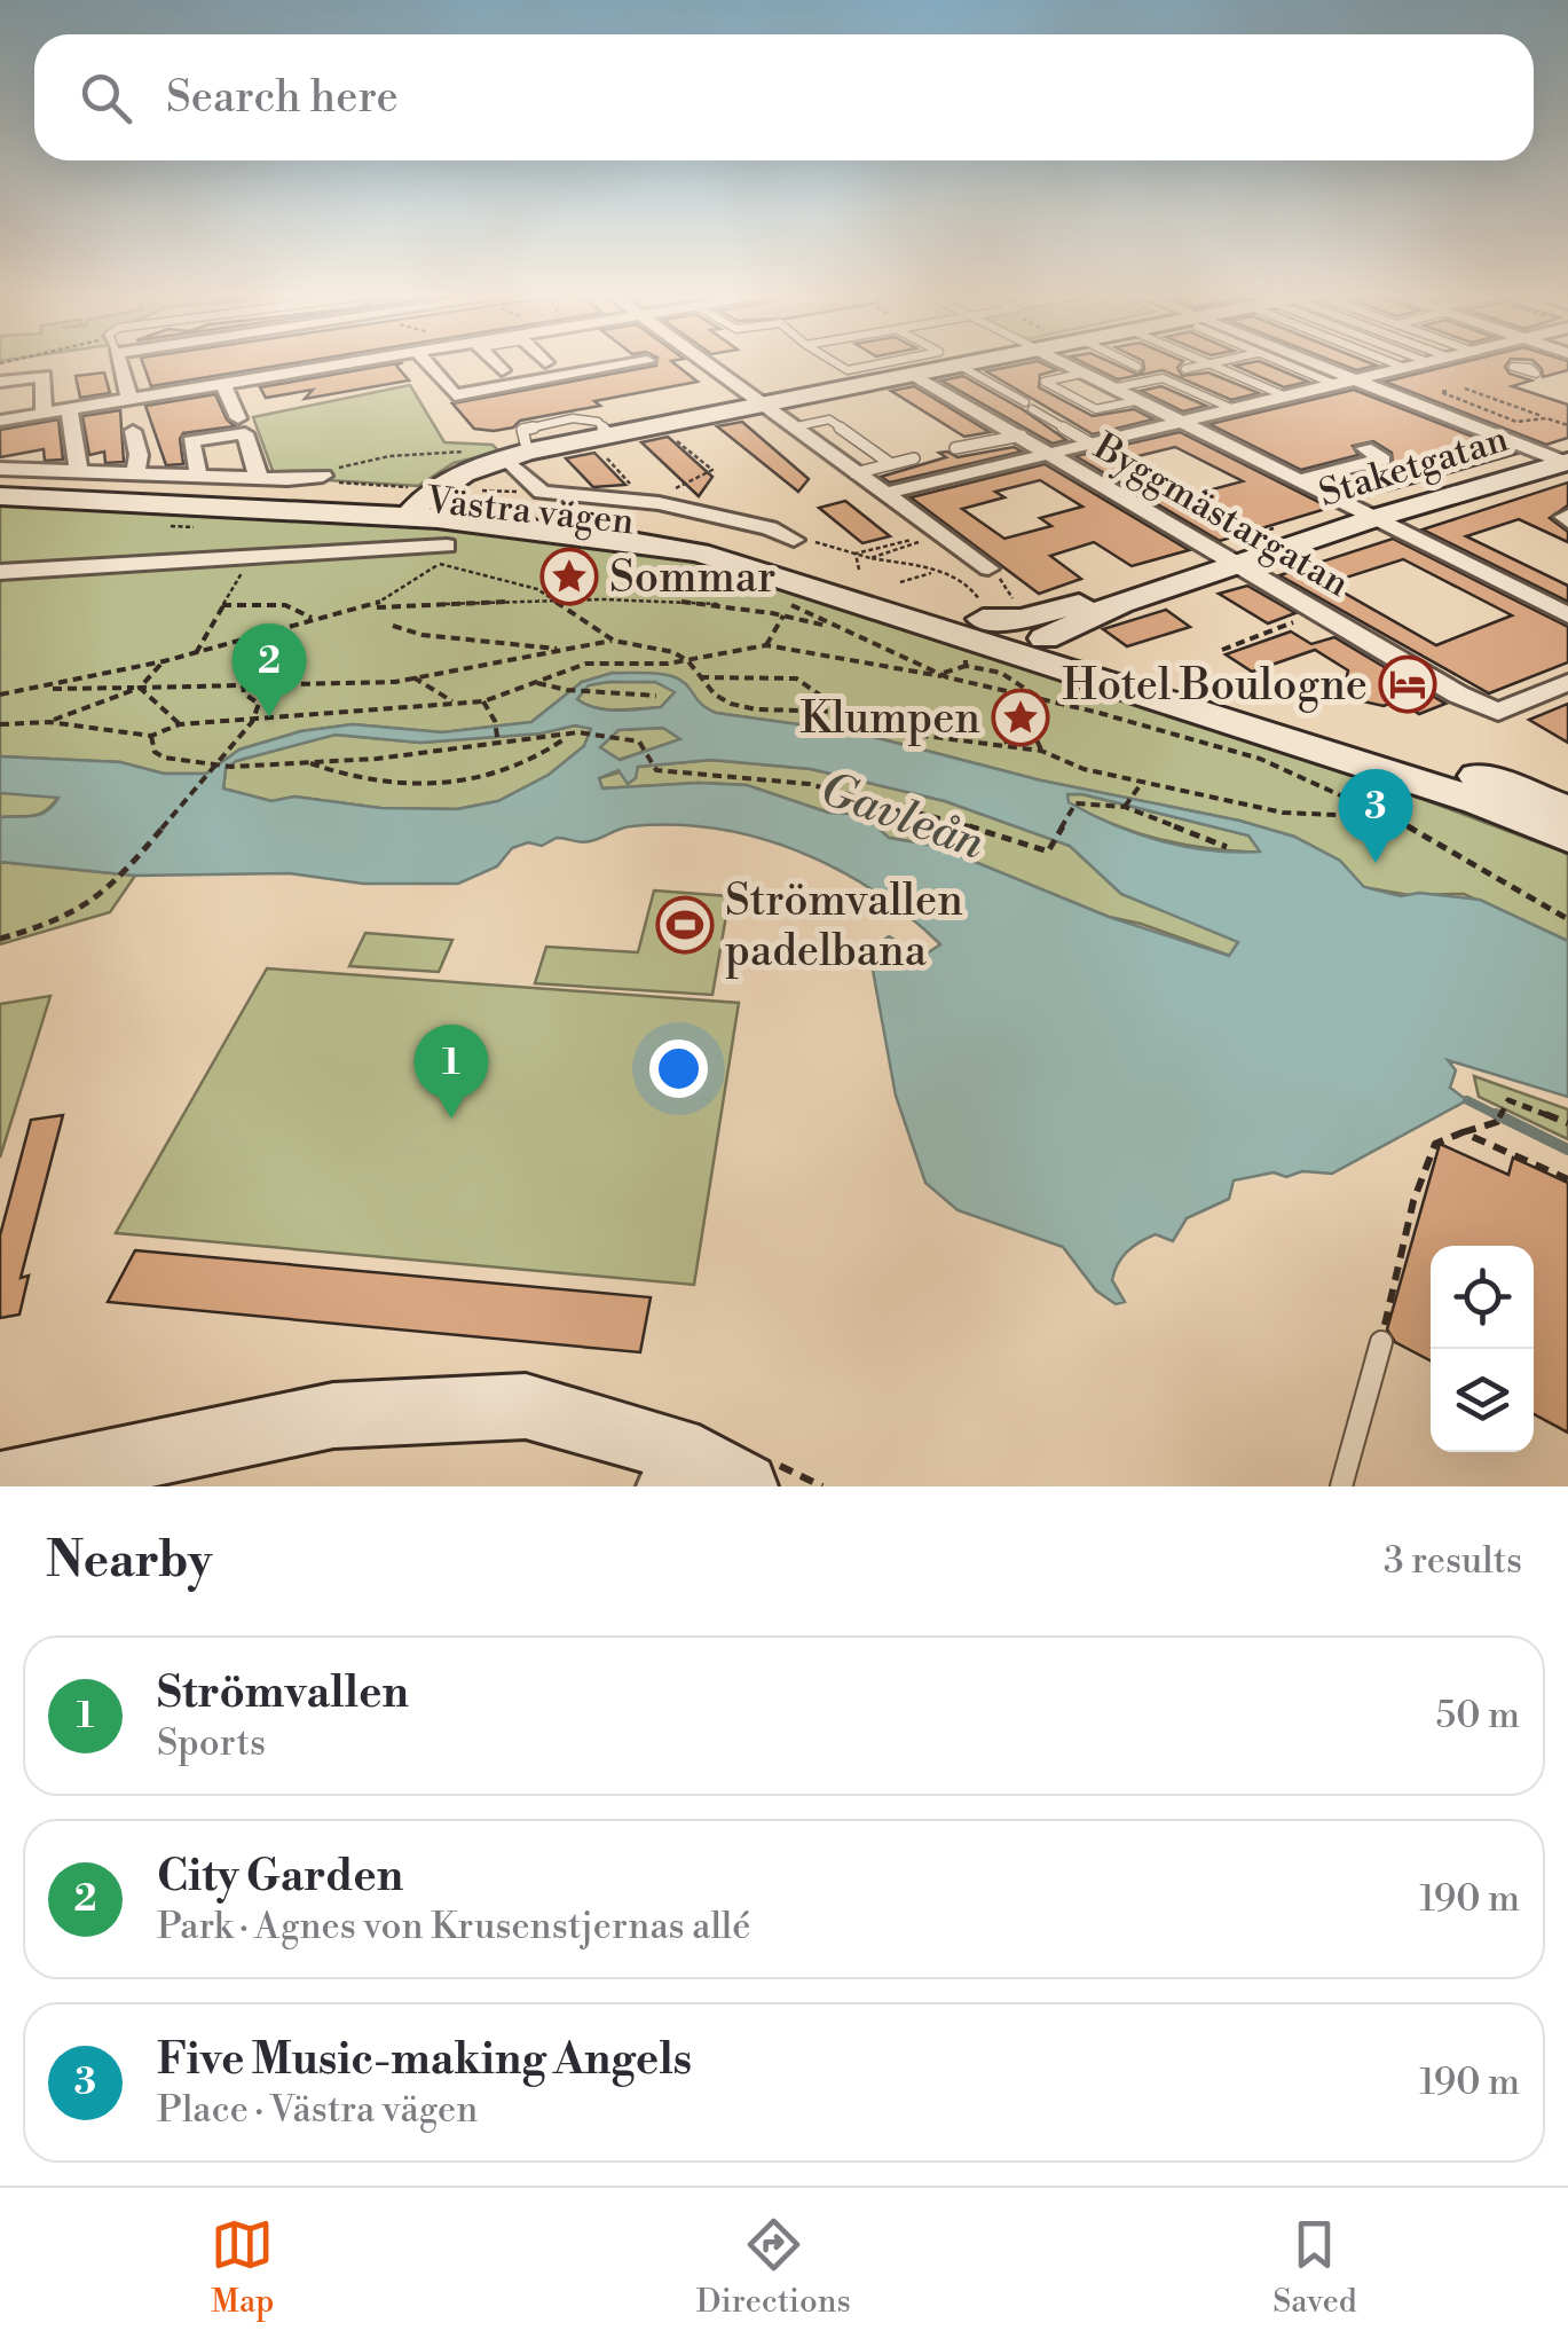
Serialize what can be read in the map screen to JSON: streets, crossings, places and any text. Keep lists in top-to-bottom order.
{
  "streets": {
    "main road": ["Staketgatan", "Västra vägen"],
    "street": ["Byggmästargatan"]
  },
  "crossings": [
    ["Staketgatan", "Västra vägen"],
    ["Staketgatan", "Byggmästargatan"]
  ],
  "water": ["Gavleån"],
  "places": {
    "place": ["Sommar", "Klumpen"],
    "hotel": ["Hotel Boulogne"],
    "sports": ["Strömvallen padelbana"]
  },
  "page": {
    "search": "Search here",
    "pins": ["2", "3", "1"],
    "heading": ["Nearby", "3 results"],
    "list": [
      {
        "mark": "1",
        "name": "Strömvallen",
        "note": "Sports",
        "value": "50 m"
      },
      {
        "mark": "2",
        "name": "City Garden",
        "note": "Park · Agnes von Krusenstjernas allé",
        "value": "190 m"
      },
      {
        "mark": "3",
        "name": "Five Music-making Angels",
        "note": "Place · Västra vägen",
        "value": "190 m"
      }
    ],
    "nav": ["Map", "Directions", "Saved"]
  }
}
